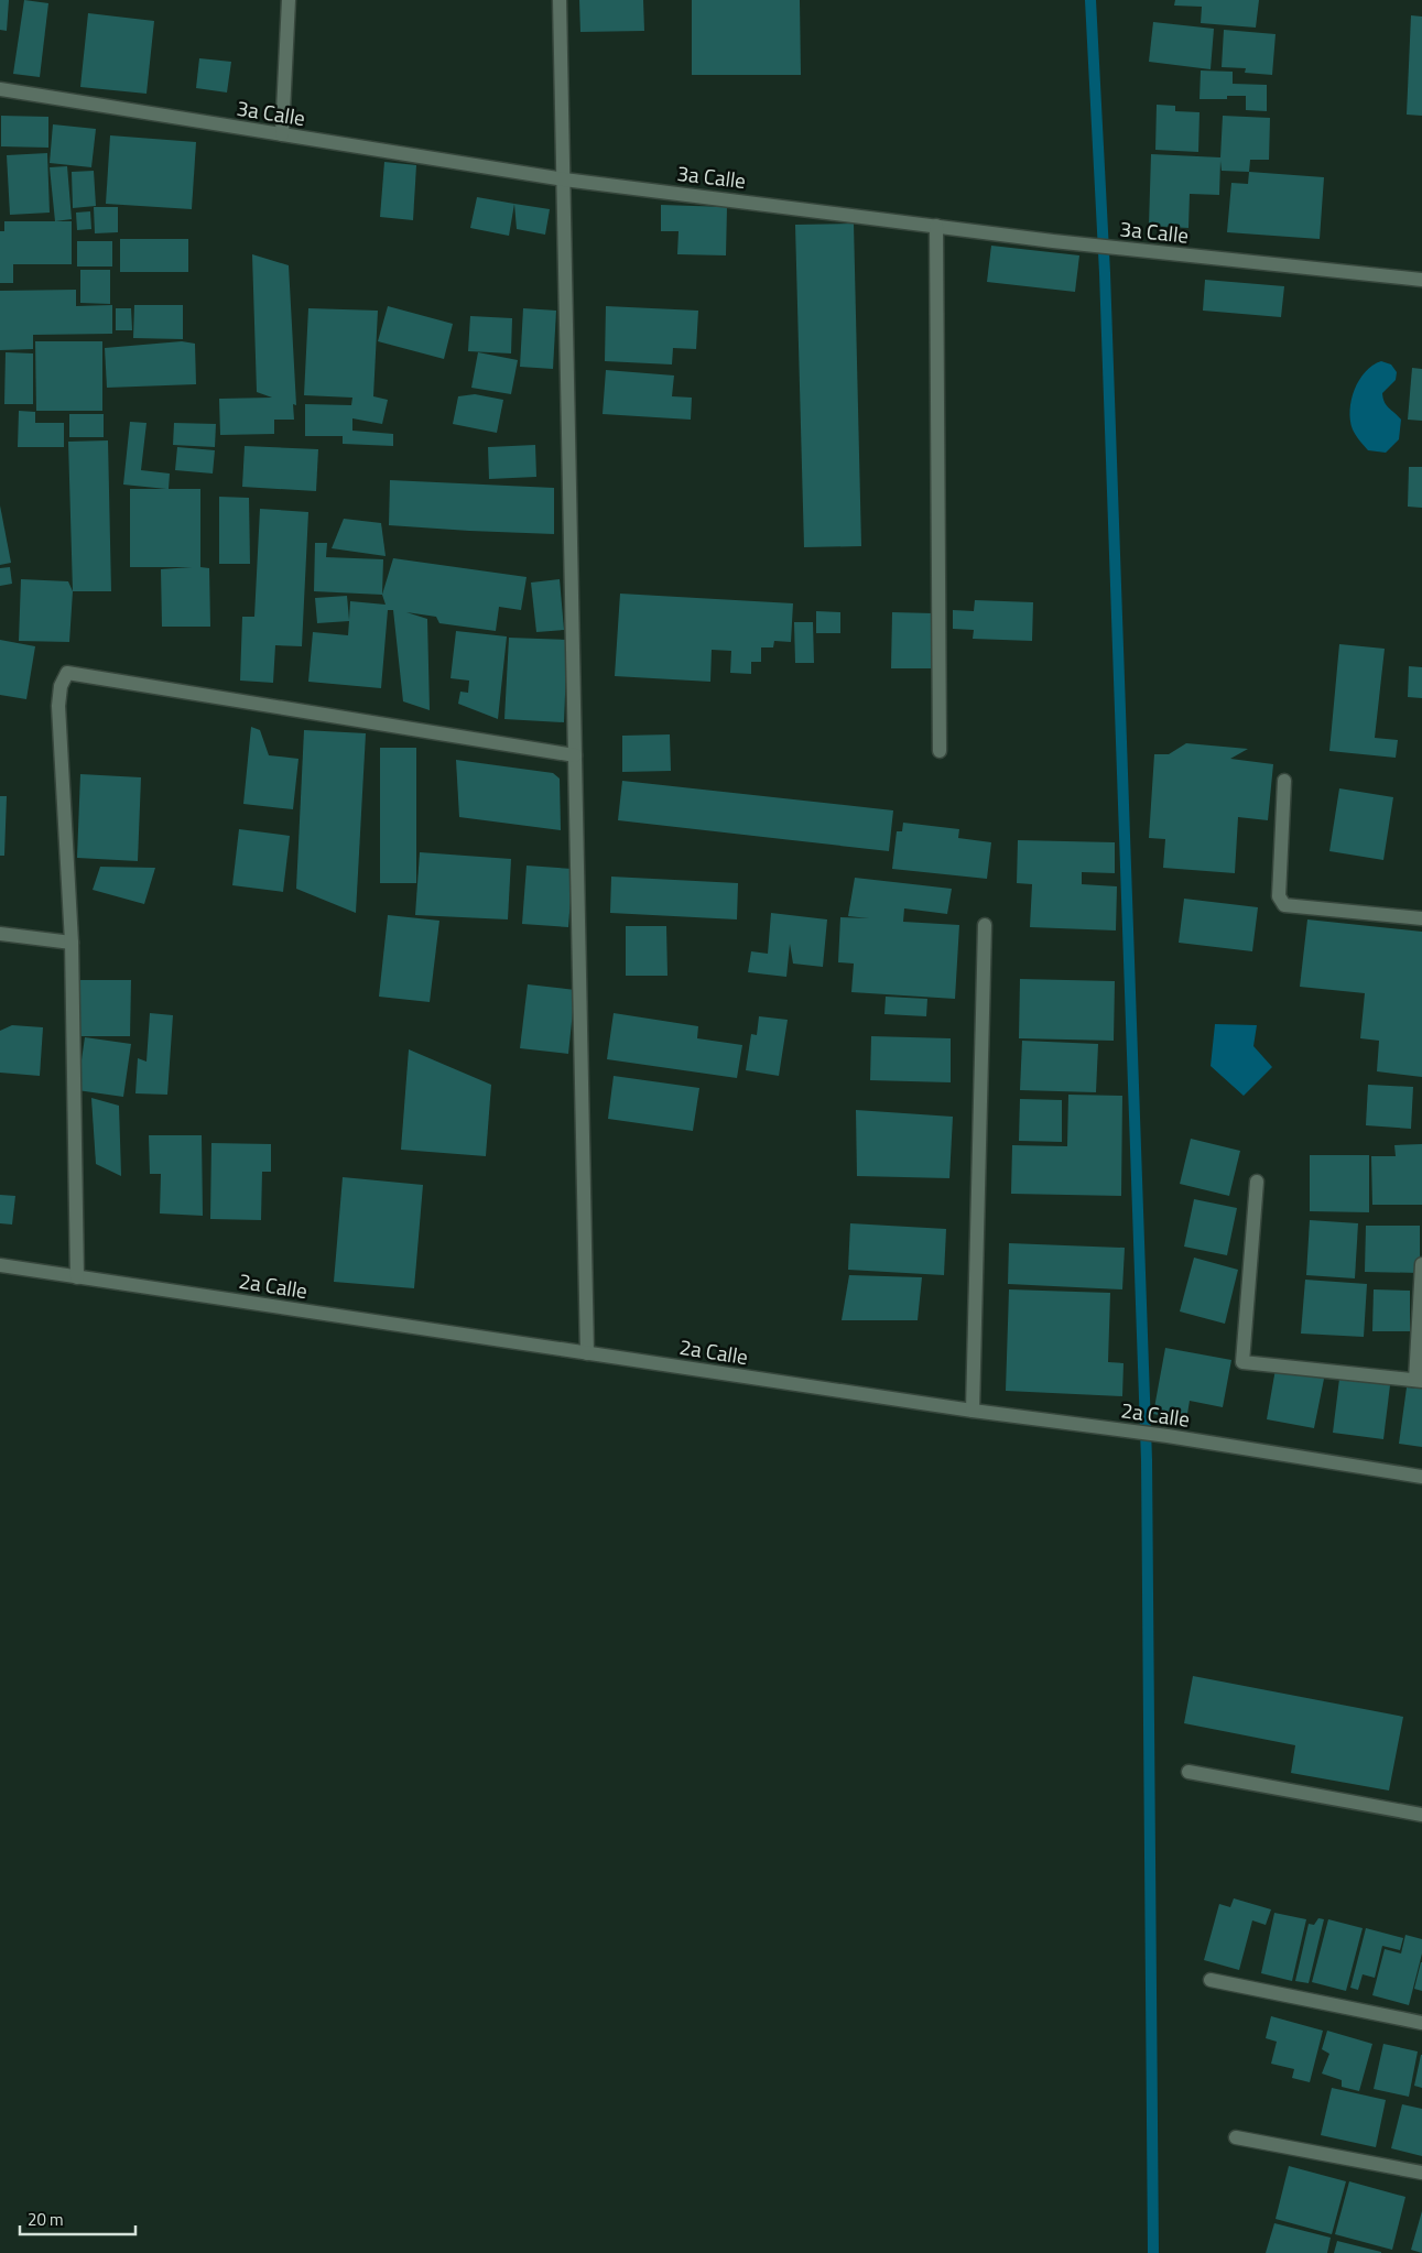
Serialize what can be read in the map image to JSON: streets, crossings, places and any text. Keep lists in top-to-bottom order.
{
  "streets": {
    "street": ["3a Calle", "2a Calle"]
  },
  "scale_bar": "20 m"
}
